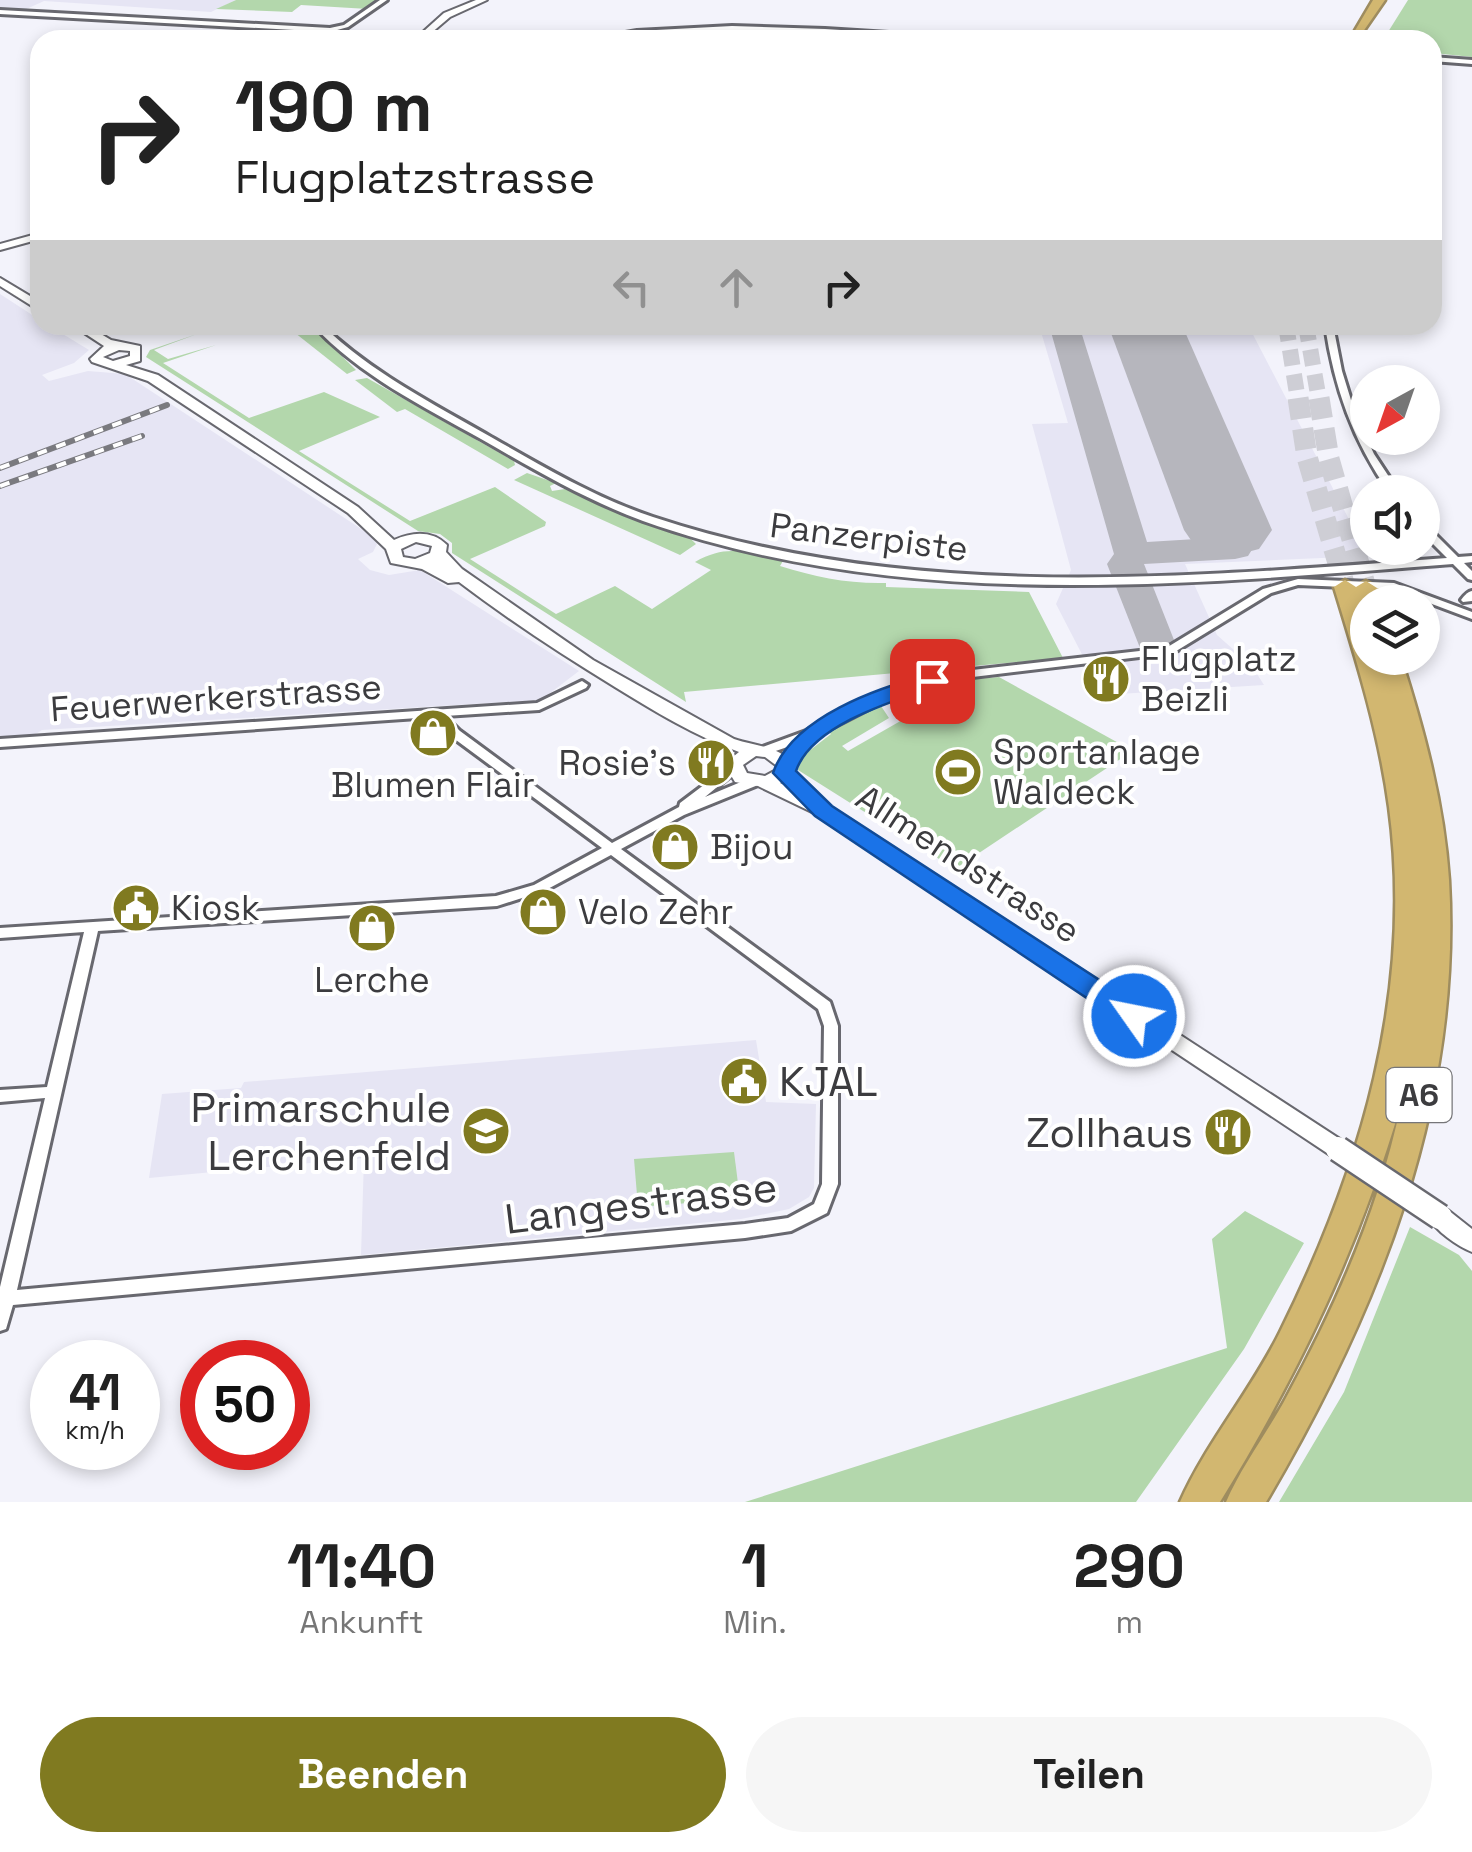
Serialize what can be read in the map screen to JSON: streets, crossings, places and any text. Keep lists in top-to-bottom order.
{
  "streets": {
    "highway": ["A6"],
    "main road": ["Allmendstrasse"],
    "street": ["Panzerpiste", "Feuerwerkerstrasse", "Langestrasse"]
  },
  "places": {
    "restaurant": ["Flugplatz Beizli", "Rosie's", "Zollhaus"],
    "shop": [
      "Blumen Flair",
      "Bijou",
      "Velo Zehr",
      "Lerche"
    ],
    "sports": ["Sportanlage Waldeck"],
    "public building": ["Kiosk", "KJAL"],
    "school or university": ["Primarschule Lerchenfeld"]
  },
  "north": "bottom left",
  "page": {
    "turn": ["190 m", "Flugplatzstrasse"],
    "speed": "41 km/h",
    "limit": "50",
    "eta": [
      "11:40",
      "Ankunft",
      "1",
      "Min.",
      "290",
      "m"
    ],
    "buttons": ["Beenden", "Teilen"]
  }
}
